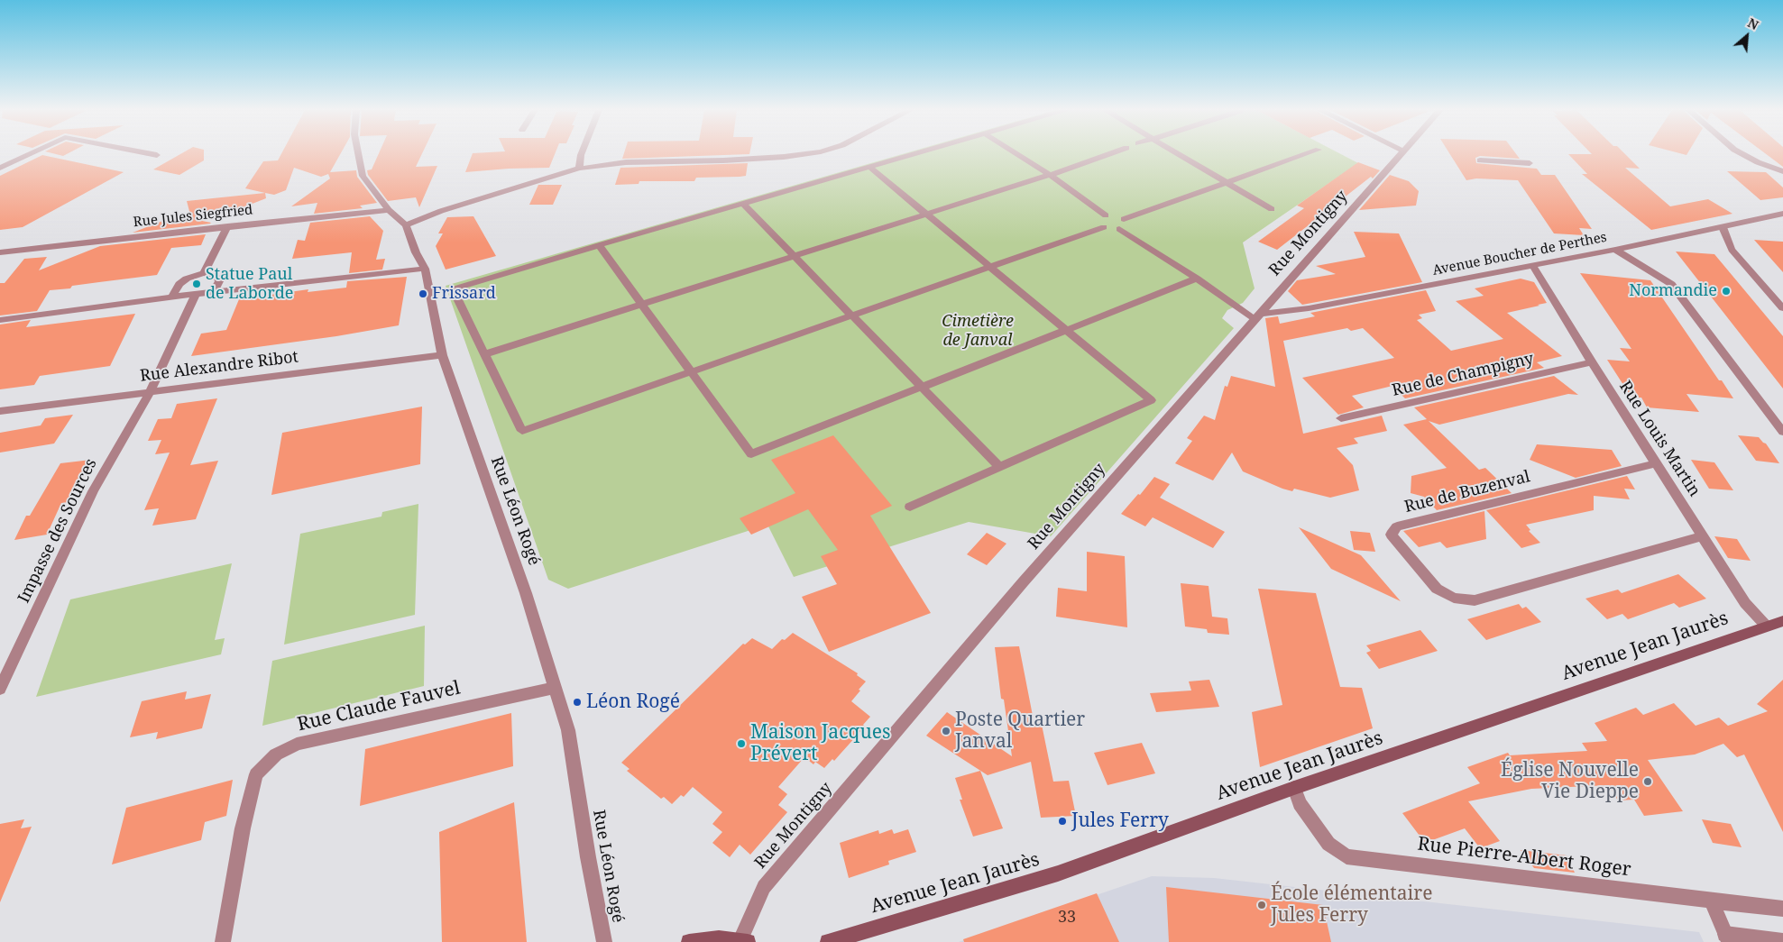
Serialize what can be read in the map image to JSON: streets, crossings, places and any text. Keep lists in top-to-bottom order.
{
  "streets": {
    "street": [
      "Rue Jules Siegfried",
      "Rue Montigny",
      "Avenue Boucher de Perthes",
      "Rue Alexandre Ribot",
      "Rue de Champigny",
      "Rue Louis Martin",
      "Rue de Buzenval",
      "Rue Léon Rogé",
      "Impasse des Sources",
      "Avenue Jean Jaurès",
      "Rue Claude Fauvel",
      "Rue Pierre-Albert Roger"
    ]
  },
  "crossings": [
    ["Rue Jules Siegfried", "Rue Léon Rogé"],
    ["Rue Montigny", "Avenue Boucher de Perthes"],
    ["Avenue Boucher de Perthes", "Rue Louis Martin"],
    ["Rue Alexandre Ribot", "Rue Léon Rogé"],
    ["Rue Alexandre Ribot", "Impasse des Sources"],
    ["Rue de Champigny", "Rue Louis Martin"],
    ["Rue Louis Martin", "Rue de Buzenval"],
    ["Rue Louis Martin", "Avenue Jean Jaurès"],
    ["Rue Léon Rogé", "Rue Claude Fauvel"],
    ["Avenue Jean Jaurès", "Rue Pierre-Albert Roger"]
  ],
  "parks": ["Cimetière de Janval"],
  "places": [
    "Statue Paul de Laborde",
    "Normandie",
    "Frissard",
    "Léon Rogé",
    "Poste Quartier Janval",
    "Maison Jacques Prévert",
    "Église Nouvelle Vie Dieppe",
    "Jules Ferry",
    "École élémentaire Jules Ferry"
  ],
  "house_numbers": ["33"],
  "north": "top right"
}
